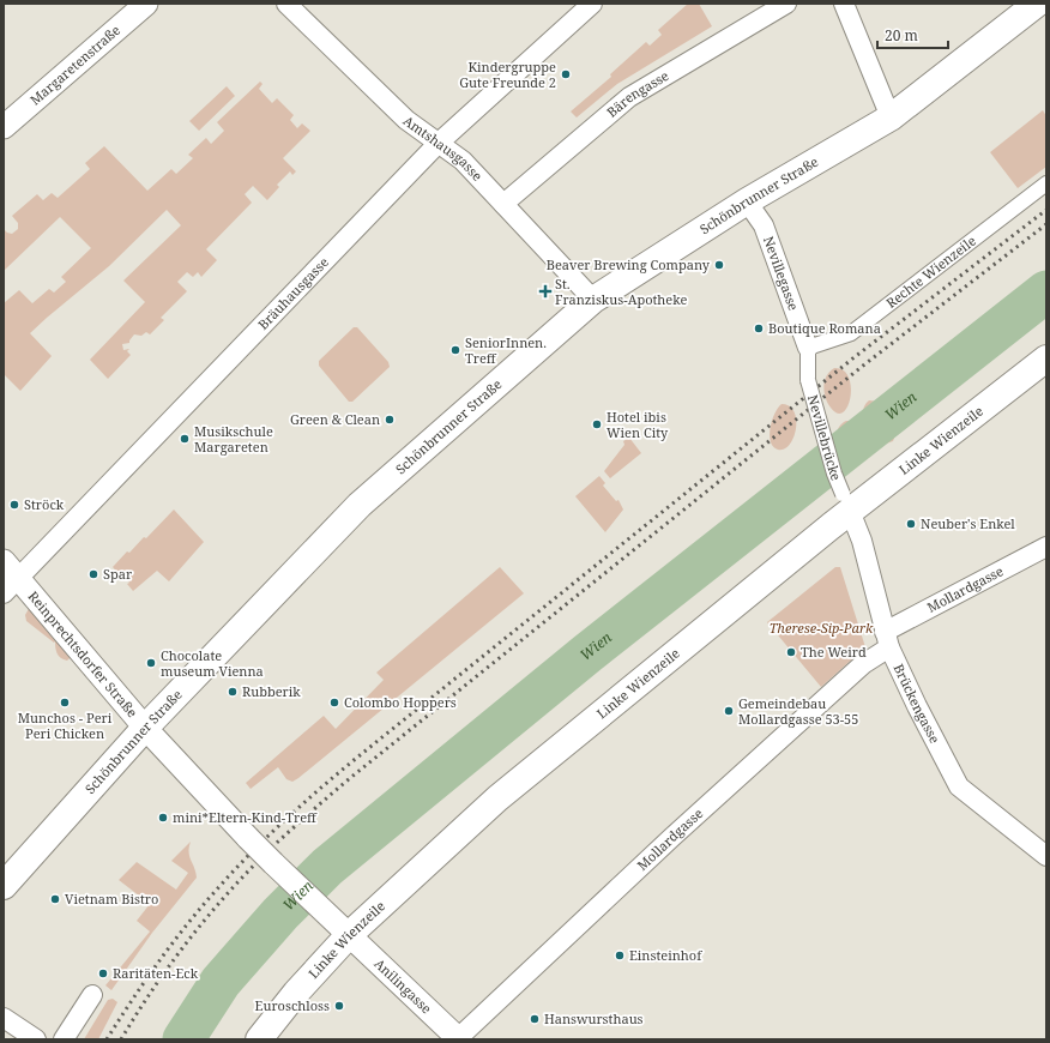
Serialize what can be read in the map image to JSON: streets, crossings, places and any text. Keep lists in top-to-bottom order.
{
  "streets": {
    "main road": ["Schönbrunner Straße", "Linke Wienzeile"],
    "street": [
      "Margaretenstraße",
      "Bärengasse",
      "Amtshausgasse",
      "Rechte Wienzeile",
      "Nevillegasse",
      "Bräuhausgasse",
      "Nevillebrücke",
      "Mollardgasse",
      "Reinprechtsdorfer Straße",
      "Brückengasse",
      "Anilingasse"
    ]
  },
  "crossings": [
    ["Bärengasse", "Amtshausgasse"],
    ["Amtshausgasse", "Schönbrunner Straße"],
    ["Amtshausgasse", "Bräuhausgasse"],
    ["Schönbrunner Straße", "Nevillegasse"],
    ["Schönbrunner Straße", "Reinprechtsdorfer Straße"],
    ["Rechte Wienzeile", "Nevillegasse"],
    ["Rechte Wienzeile", "Nevillebrücke"],
    ["Nevillegasse", "Nevillebrücke"],
    ["Bräuhausgasse", "Reinprechtsdorfer Straße"],
    ["Nevillebrücke", "Linke Wienzeile"],
    ["Nevillebrücke", "Brückengasse"],
    ["Linke Wienzeile", "Brückengasse"],
    ["Linke Wienzeile", "Anilingasse"],
    ["Mollardgasse", "Brückengasse"],
    ["Mollardgasse", "Anilingasse"],
    ["Reinprechtsdorfer Straße", "Anilingasse"]
  ],
  "water": ["Wien"],
  "parks": ["Therese-Sip-Park"],
  "places": {
    "other": [
      "Kindergruppe Gute Freunde 2",
      "Beaver Brewing Company",
      "Boutique Romana",
      "SeniorInnen. Treff",
      "Green & Clean",
      "Hotel ibis Wien City",
      "Musikschule Margareten",
      "Ströck",
      "Neuber's Enkel",
      "Spar",
      "The Weird",
      "Chocolate museum Vienna",
      "Rubberik",
      "Munchos - Peri Peri Chicken",
      "Colombo Hoppers",
      "Gemeindebau Mollardgasse 53-55",
      "mini*Eltern-Kind-Treff",
      "Vietnam Bistro",
      "Einsteinhof",
      "Raritäten-Eck",
      "Euroschloss",
      "Hanswursthaus"
    ],
    "health": ["St. Franziskus-Apotheke"]
  },
  "scale_bar": "20 m"
}
